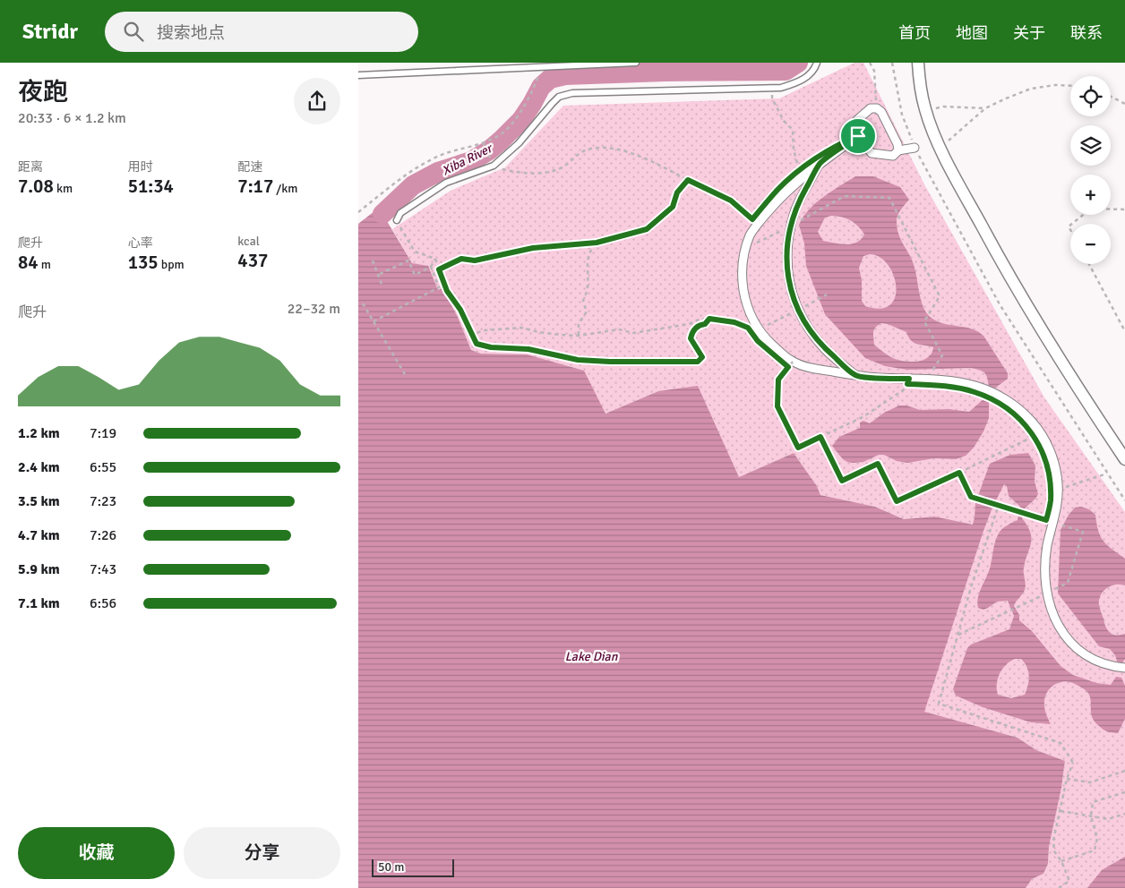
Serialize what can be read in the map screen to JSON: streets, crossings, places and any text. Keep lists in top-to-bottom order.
{
  "water": ["Xiba River", "Lake Dian"],
  "scale_bar": "50 m",
  "page": {
    "header": "Stridr",
    "search": "搜索地点",
    "nav": [
      "首页",
      "地图",
      "关于",
      "联系"
    ],
    "heading": ["夜跑", "20:33 · 6 × 1.2 km"],
    "map_buttons": ["+", "−"],
    "stats": [
      ["距离", "7.08 km"],
      ["用时", "51:34"],
      ["配速", "7:17 /km"],
      ["爬升", "84 m"],
      ["心率", "135 bpm"],
      ["kcal", "437"]
    ],
    "chart": ["爬升", "22–32 m"],
    "list": [
      {
        "name": "1.2 km",
        "note": "7:19"
      },
      {
        "name": "2.4 km",
        "note": "6:55"
      },
      {
        "name": "3.5 km",
        "note": "7:23"
      },
      {
        "name": "4.7 km",
        "note": "7:26"
      },
      {
        "name": "5.9 km",
        "note": "7:43"
      },
      {
        "name": "7.1 km",
        "note": "6:56"
      }
    ],
    "buttons": ["收藏", "分享"],
    "scale": "50 m"
  }
}
